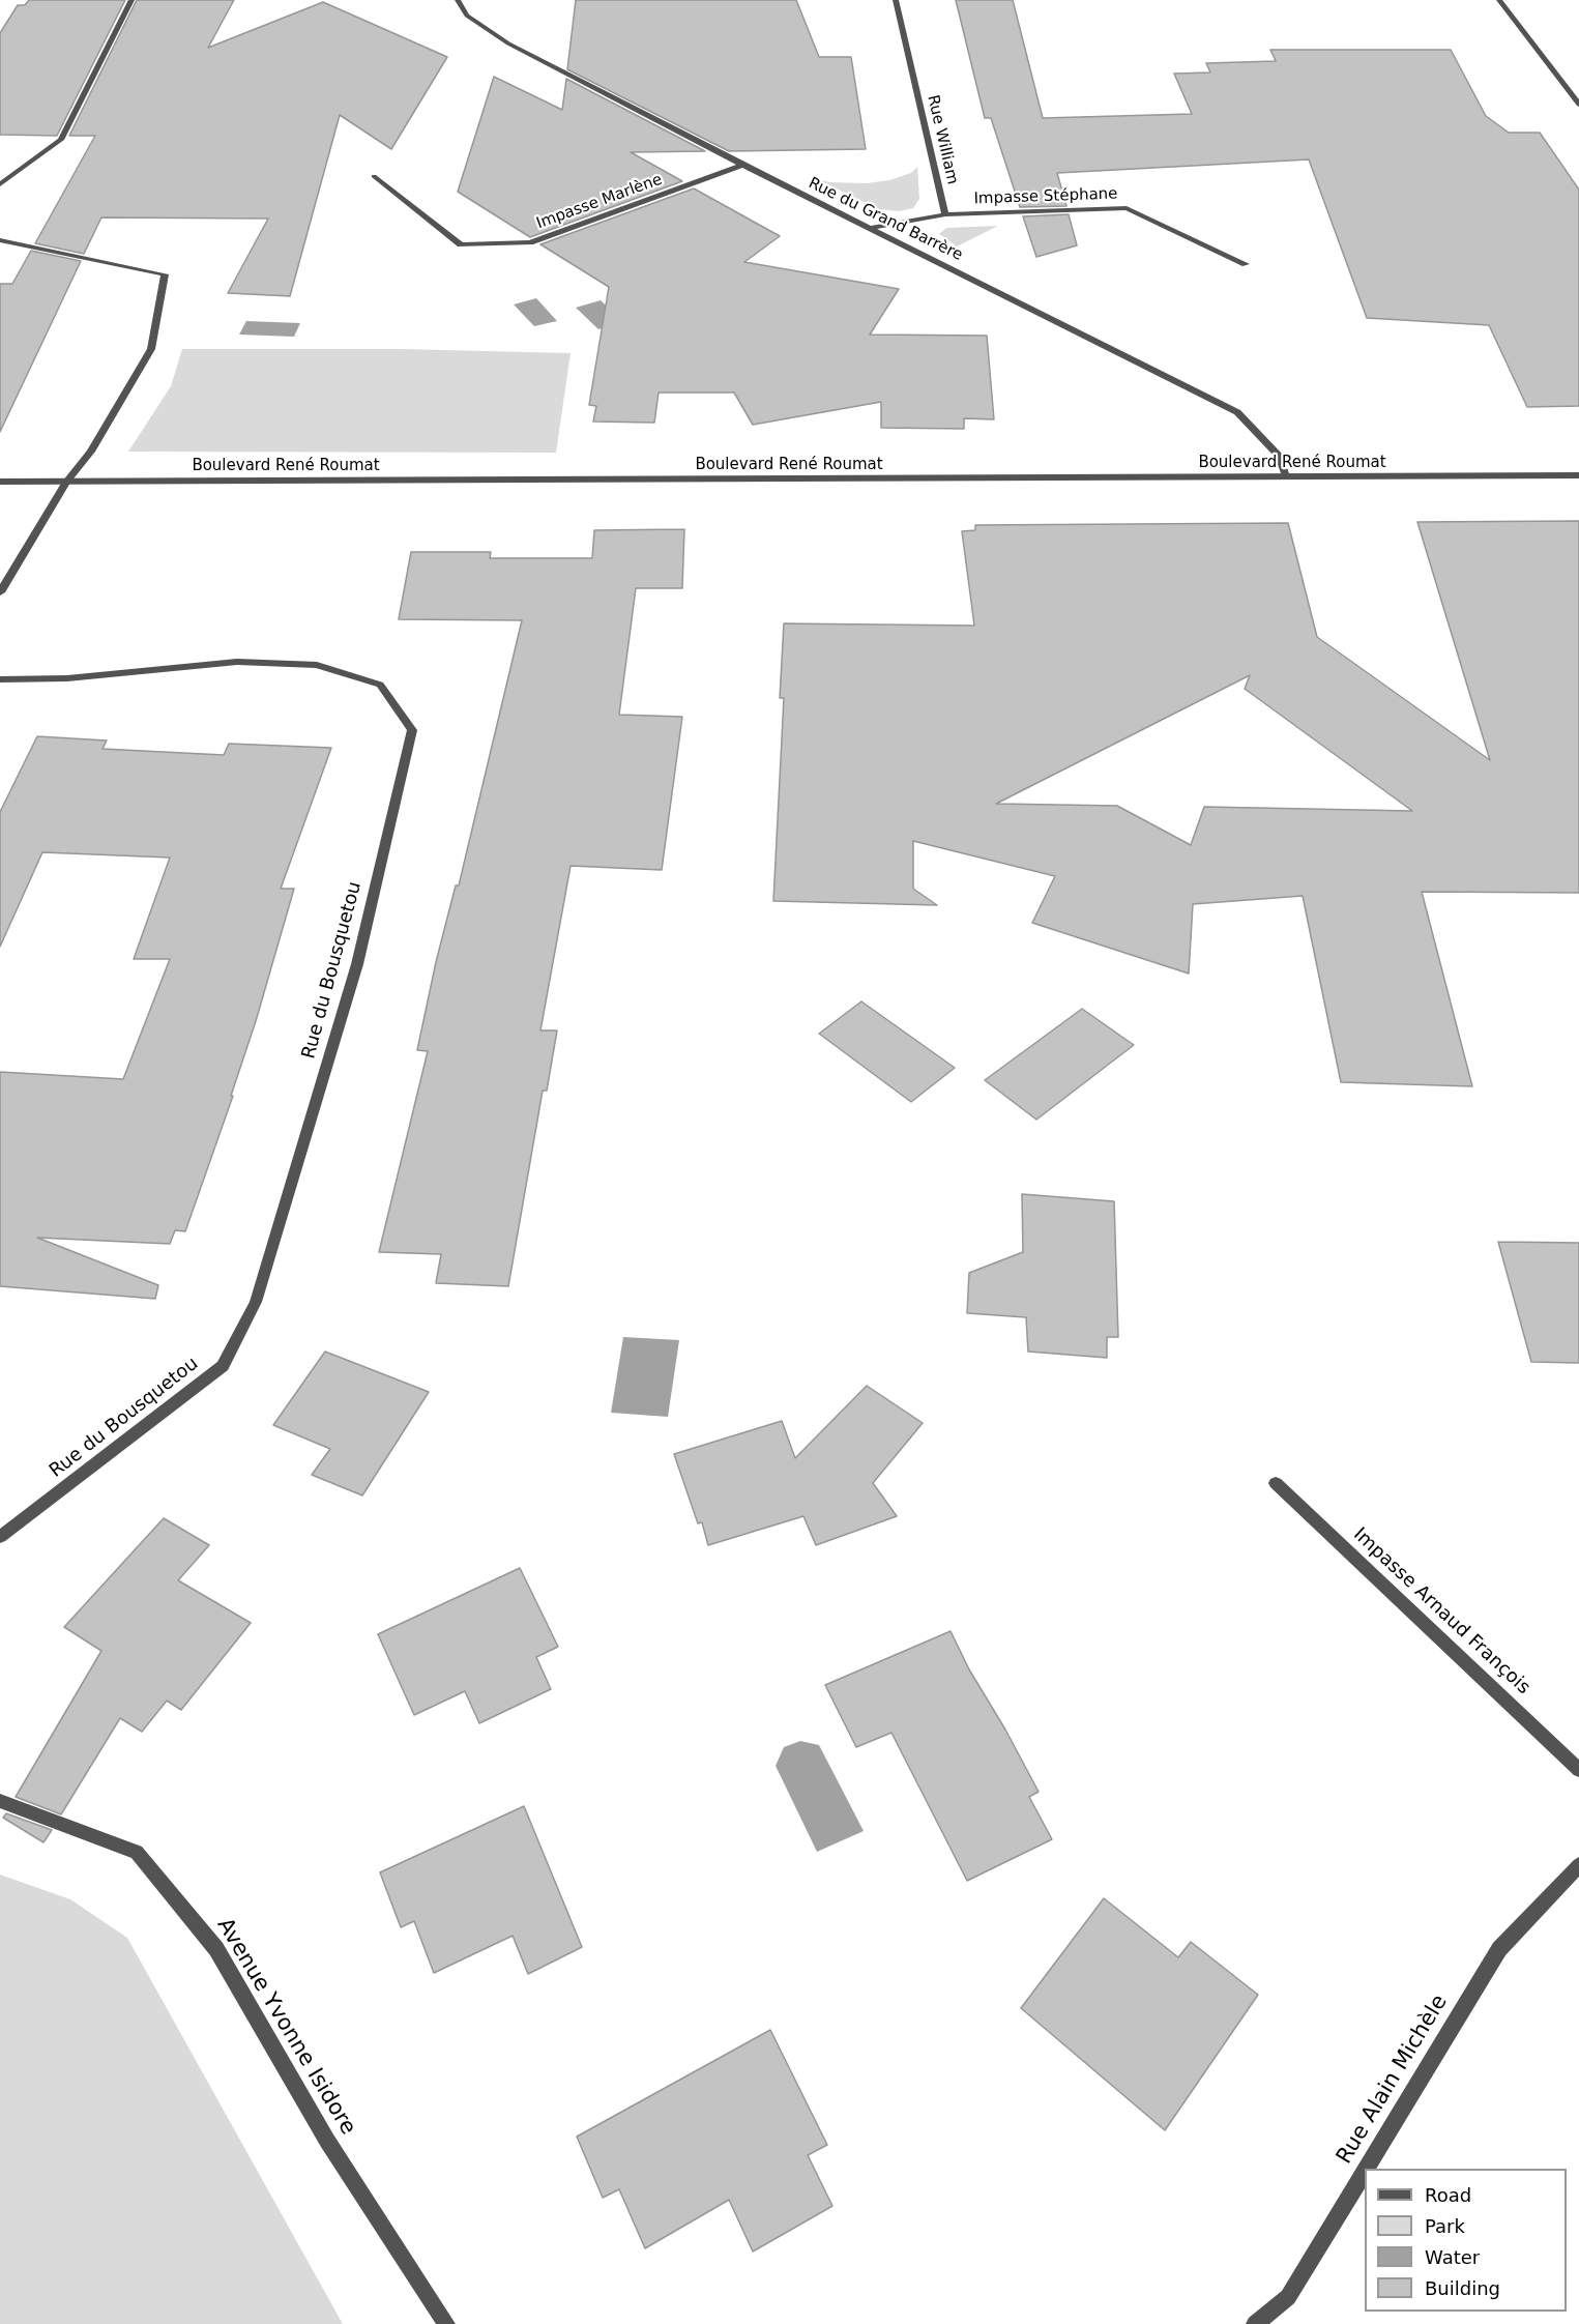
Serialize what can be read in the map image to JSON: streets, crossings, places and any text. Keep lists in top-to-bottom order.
{
  "streets": {
    "street": [
      "Rue William",
      "Impasse Stéphane",
      "Impasse Marlène",
      "Rue du Grand Barrère",
      "Boulevard René Roumat",
      "Rue du Bousquetou",
      "Impasse Arnaud François",
      "Avenue Yvonne Isidore",
      "Rue Alain Michèle"
    ]
  },
  "crossings": [
    ["Rue William", "Impasse Stéphane"],
    ["Impasse Marlène", "Rue du Grand Barrère"],
    ["Rue du Grand Barrère", "Boulevard René Roumat"]
  ],
  "legend": [
    "Road",
    "Park",
    "Water",
    "Building"
  ]
}
